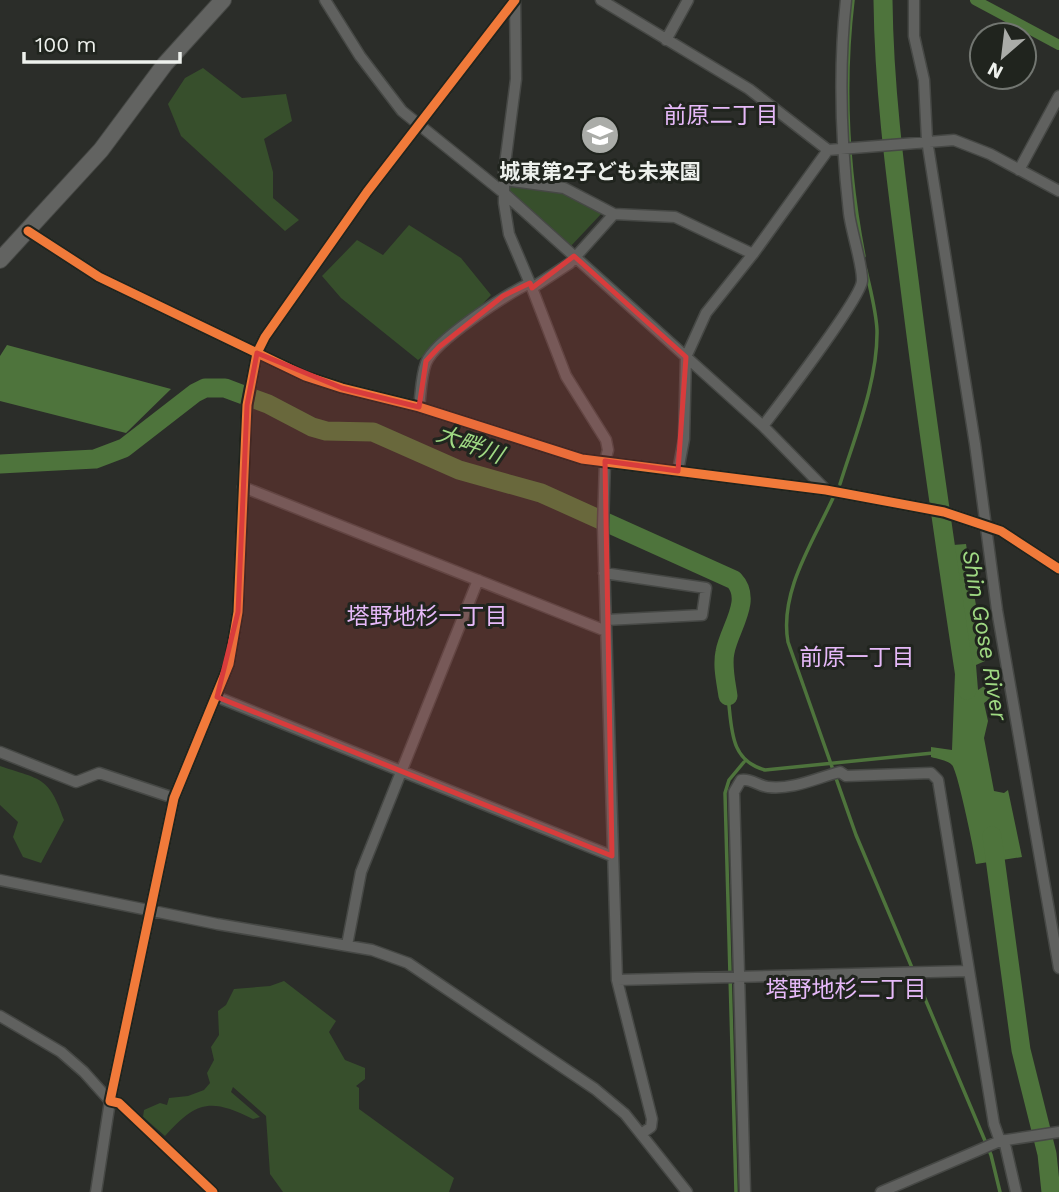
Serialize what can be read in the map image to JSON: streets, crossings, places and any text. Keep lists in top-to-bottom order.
{
  "districts": [
    "前原二丁目",
    "塔野地杉一丁目",
    "前原一丁目",
    "塔野地杉二丁目"
  ],
  "water": ["大畔川", "Shin Gose River"],
  "places": {
    "school or university": ["城東第2子ども未来園"]
  },
  "scale_bar": "100 m",
  "north": "bottom left"
}
